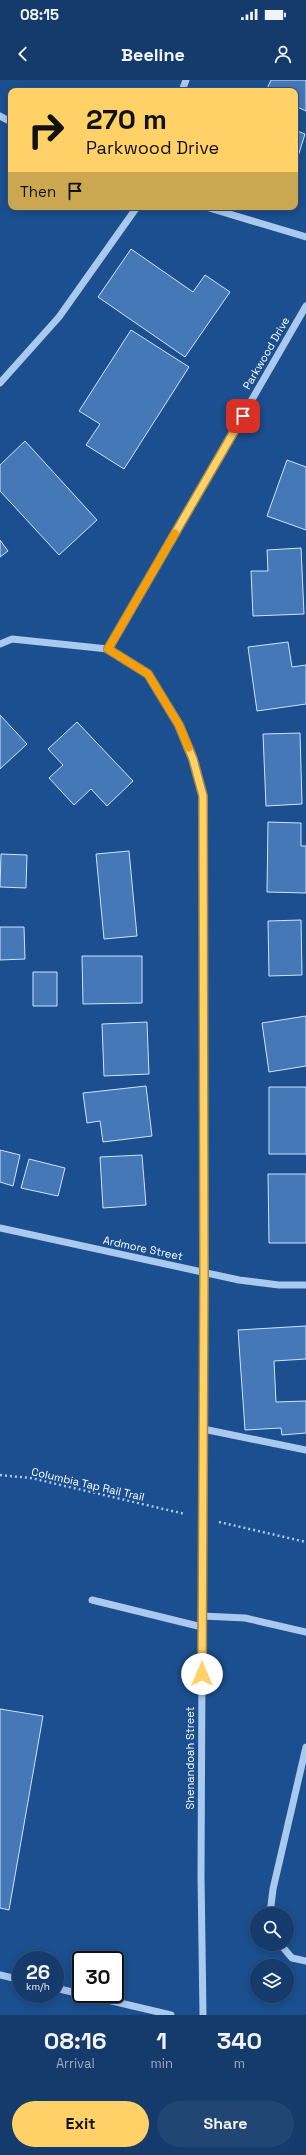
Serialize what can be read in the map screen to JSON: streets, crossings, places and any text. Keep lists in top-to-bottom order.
{
  "streets": {
    "street": ["Parkwood Drive", "Ardmore Street", "Shenandoah Street"],
    "path": ["Columbia Tap Rail Trail"]
  },
  "crossings": [
    ["Parkwood Drive", "Shenandoah Street"],
    ["Ardmore Street", "Shenandoah Street"]
  ],
  "page": {
    "status": "08:15",
    "header": "Beeline",
    "turn": ["270 m", "Parkwood Drive"],
    "then": "Then",
    "speed": "26 km/h",
    "limit": "30",
    "eta": [
      "08:16",
      "Arrival",
      "1",
      "min",
      "340",
      "m"
    ],
    "buttons": ["Exit", "Share"]
  }
}
